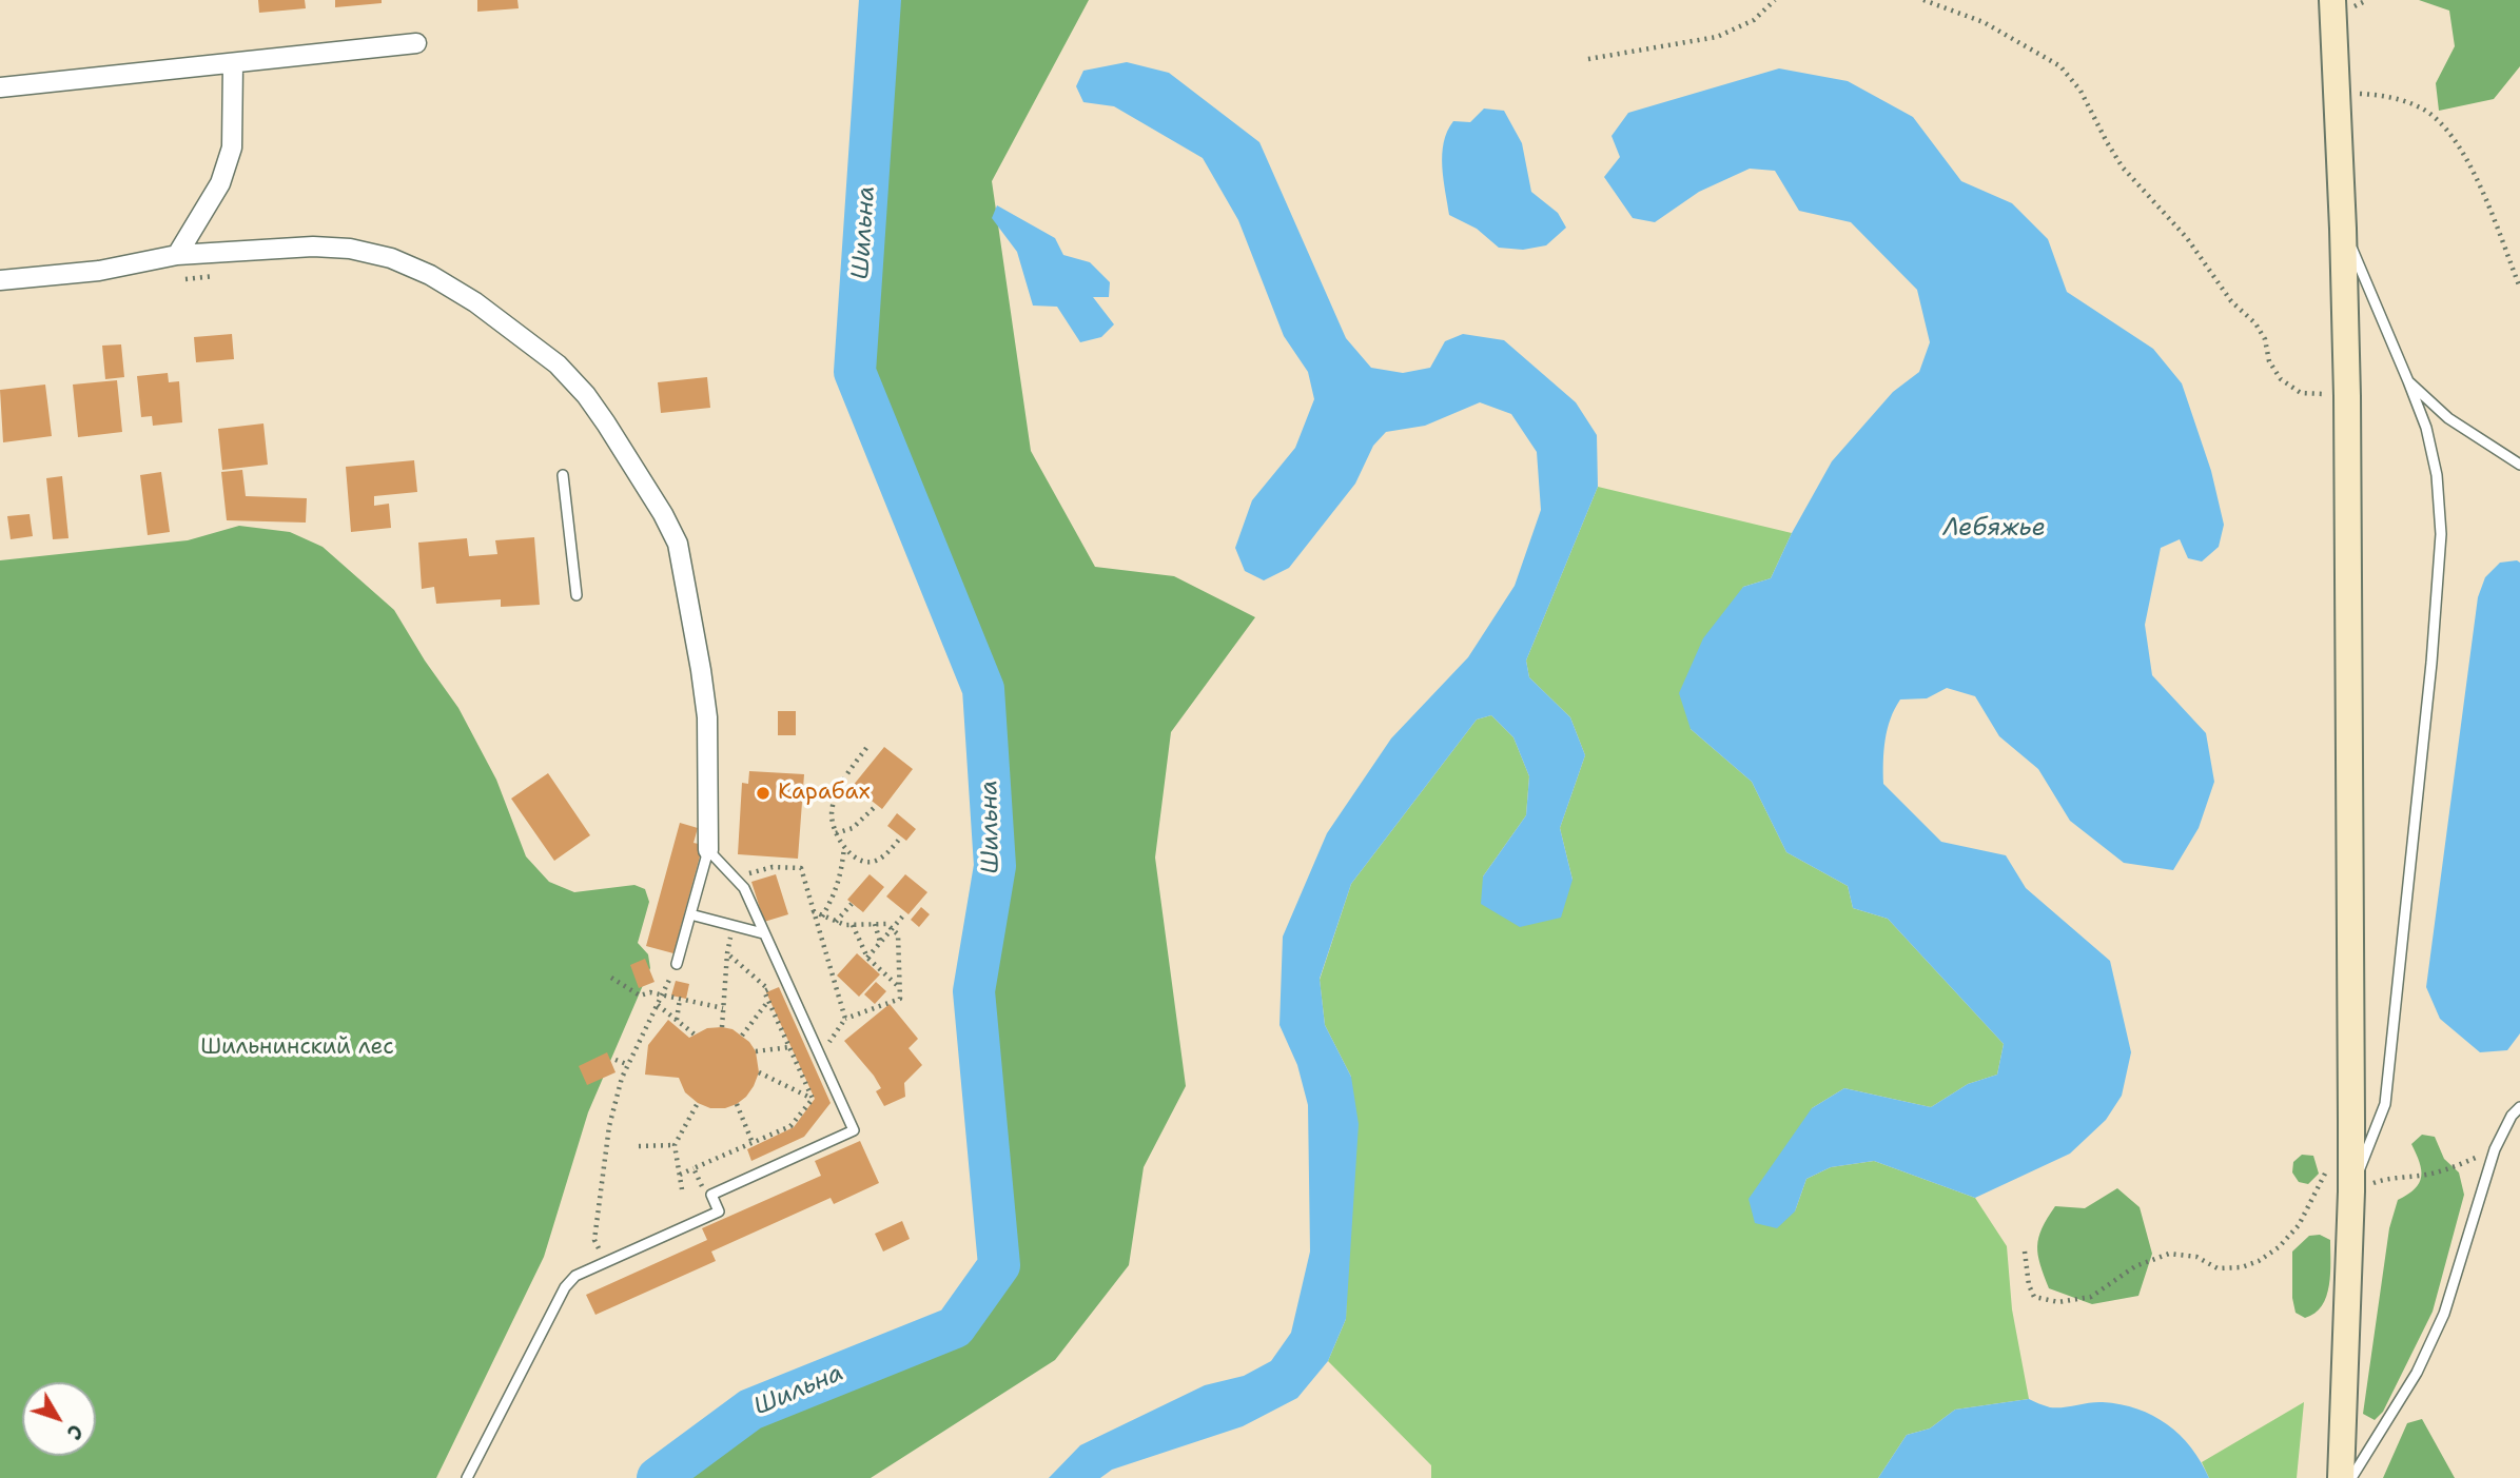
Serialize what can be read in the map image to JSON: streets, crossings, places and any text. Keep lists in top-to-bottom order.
{
  "water": ["Шильна", "Лебяжье"],
  "parks": ["Шильнинский лес"],
  "places": ["Карабах"],
  "north": "bottom right"
}
